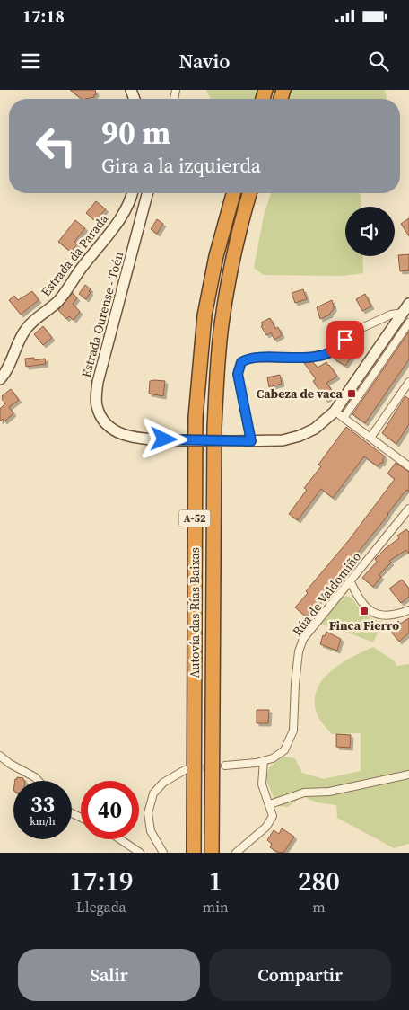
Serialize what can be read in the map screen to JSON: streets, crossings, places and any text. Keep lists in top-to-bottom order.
{
  "streets": {
    "highway": ["A-52", "Autovía das Rías Baixas"],
    "street": ["Estrada da Parada", "Estrada Ourense - Toén", "Rúa de Valdomiño"]
  },
  "places": {
    "transit": ["Cabeza de vaca", "Finca Fierro"]
  },
  "page": {
    "status": "17:18",
    "header": "Navio",
    "turn": ["90 m", "Gira a la izquierda"],
    "speed": "33 km/h",
    "limit": "40",
    "eta": [
      "17:19",
      "Llegada",
      "1",
      "min",
      "280",
      "m"
    ],
    "buttons": ["Salir", "Compartir"]
  }
}
